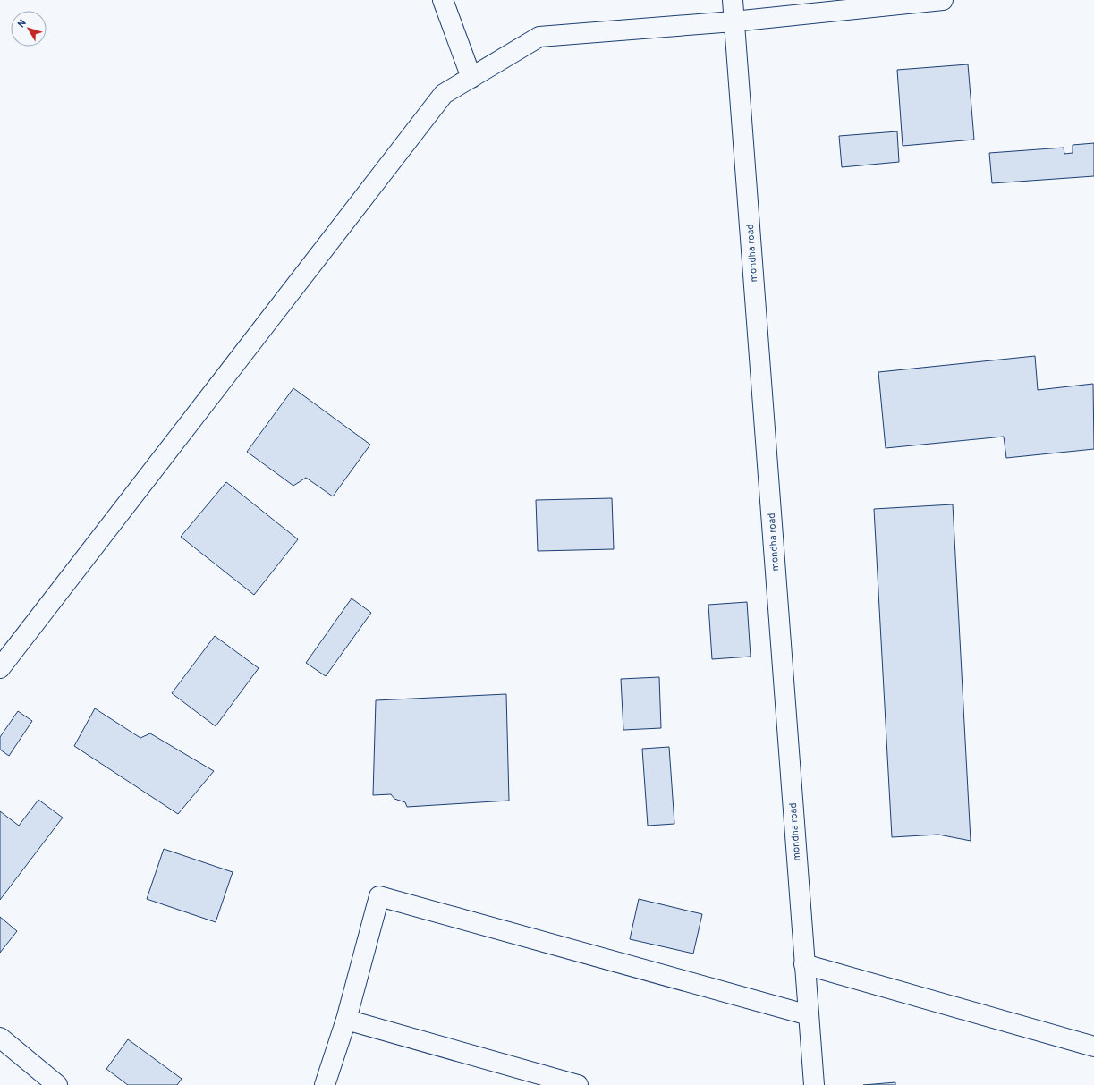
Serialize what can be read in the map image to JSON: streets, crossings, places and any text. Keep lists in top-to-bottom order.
{
  "streets": {
    "street": ["mondha road"]
  },
  "north": "top left"
}
